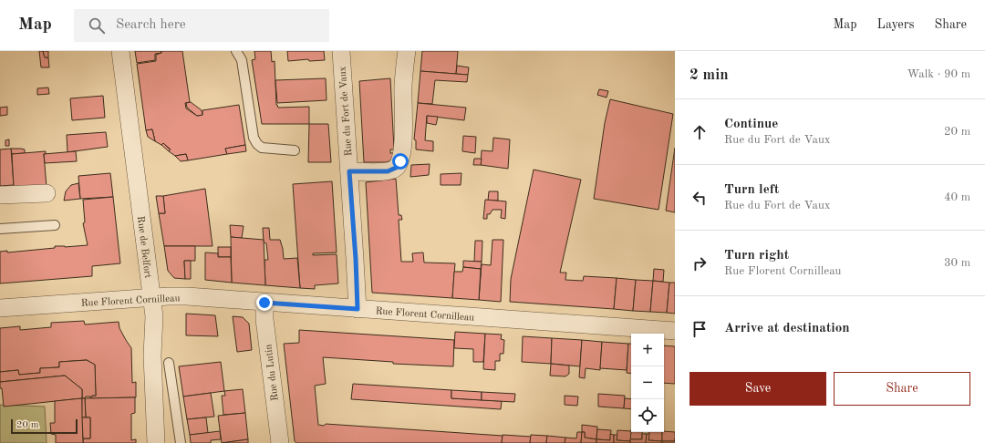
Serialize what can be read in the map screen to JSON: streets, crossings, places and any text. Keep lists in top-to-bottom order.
{
  "streets": {
    "street": [
      "Rue du Fort de Vaux",
      "Rue de Belfort",
      "Rue Florent Cornilleau",
      "Rue du Lutin"
    ]
  },
  "crossings": [
    ["Rue du Fort de Vaux", "Rue Florent Cornilleau"],
    ["Rue de Belfort", "Rue Florent Cornilleau"],
    ["Rue Florent Cornilleau", "Rue du Lutin"]
  ],
  "scale_bar": "20 m",
  "page": {
    "header": "Map",
    "search": "Search here",
    "nav": ["Map", "Layers", "Share"],
    "heading": ["2 min", "Walk · 90 m"],
    "list": [
      ["Continue", "Rue du Fort de Vaux", "20 m"],
      ["Turn left", "Rue du Fort de Vaux", "40 m"],
      ["Turn right", "Rue Florent Cornilleau", "30 m"],
      "Arrive at destination"
    ],
    "map_buttons": ["+", "−"],
    "buttons": ["Save", "Share"],
    "scale": "20 m"
  }
}
